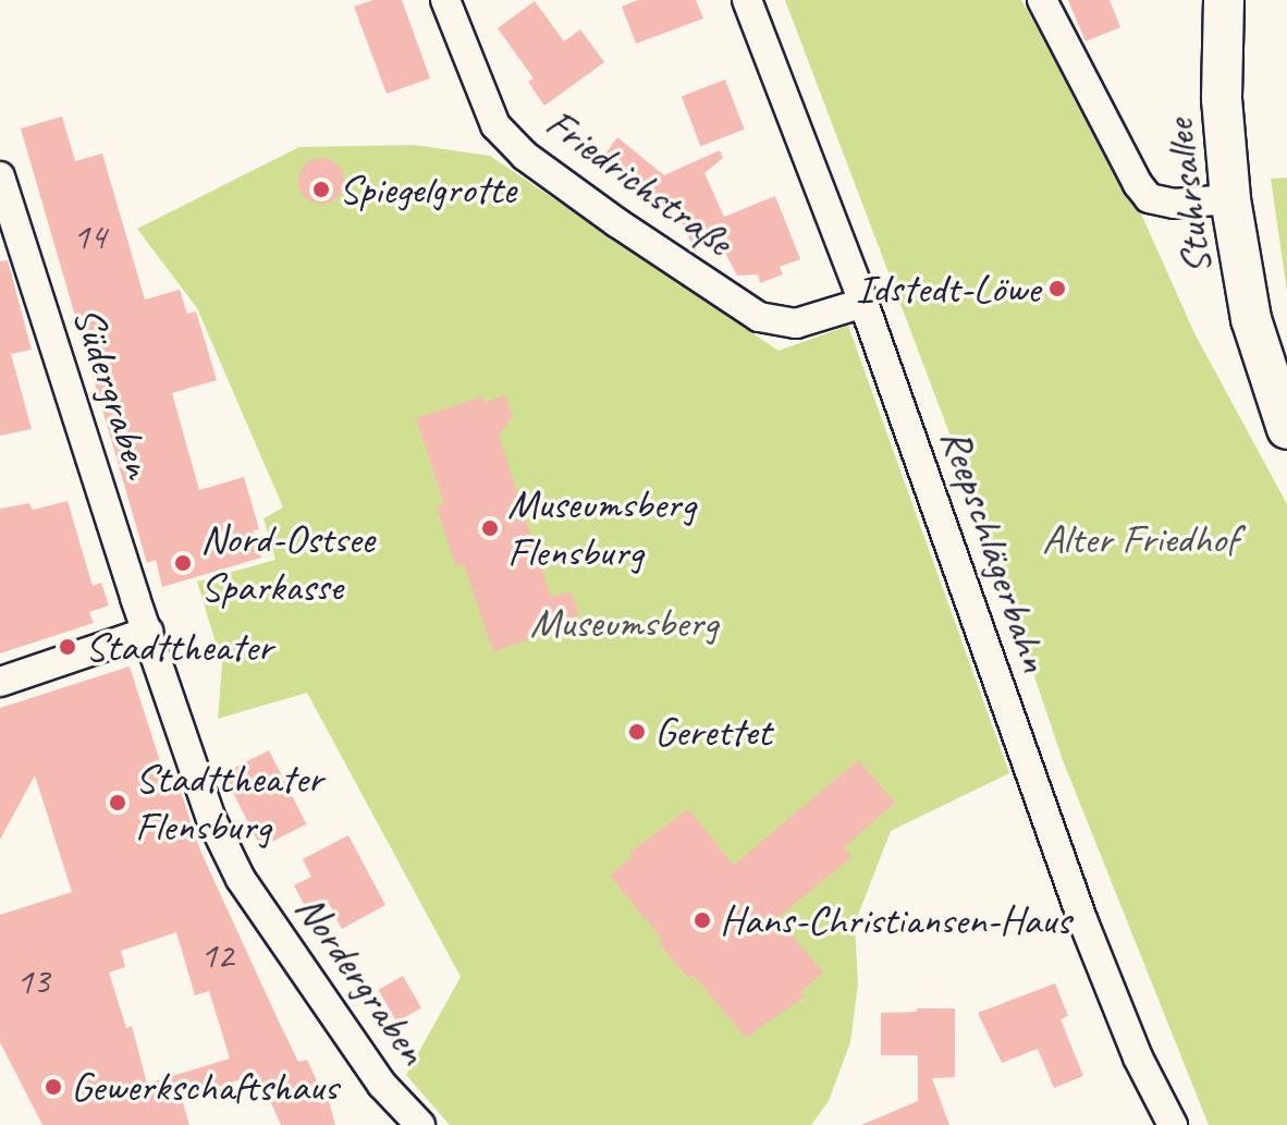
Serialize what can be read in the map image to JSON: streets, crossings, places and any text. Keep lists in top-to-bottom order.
{
  "streets": {
    "main road": ["Stuhrsallee"],
    "street": [
      "Friedrichstraße",
      "Südergraben",
      "Reepschlägerbahn",
      "Nordergraben"
    ]
  },
  "crossings": [
    ["Friedrichstraße", "Reepschlägerbahn"],
    ["Südergraben", "Nordergraben"]
  ],
  "parks": ["Alter Friedhof", "Museumsberg"],
  "places": [
    "Spiegelgrotte",
    "Idstedt-Löwe",
    "Museumsberg Flensburg",
    "Nord-Ostsee Sparkasse",
    "Stadttheater",
    "Gerettet",
    "Stadttheater Flensburg",
    "Hans-Christiansen-Haus",
    "Gewerkschaftshaus"
  ],
  "house_numbers": ["14", "12", "13"]
}
